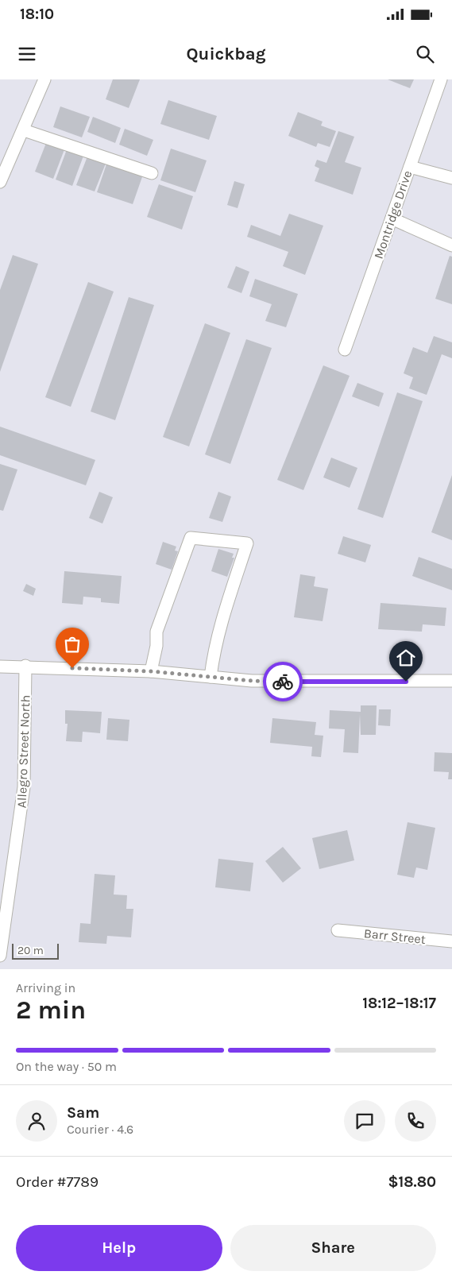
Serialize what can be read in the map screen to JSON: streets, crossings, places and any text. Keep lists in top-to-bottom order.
{
  "streets": {
    "street": ["Montridge Drive", "Allegro Street North", "Barr Street"]
  },
  "scale_bar": "20 m",
  "page": {
    "status": "18:10",
    "header": "Quickbag",
    "scale": "20 m",
    "heading": ["2 min", "Arriving in", "18:12–18:17"],
    "panel": [
      "Sam",
      "Courier · 4.6",
      "Order #7789",
      "$18.80"
    ],
    "bar": "On the way · 50 m",
    "buttons": ["Help", "Share"]
  }
}
